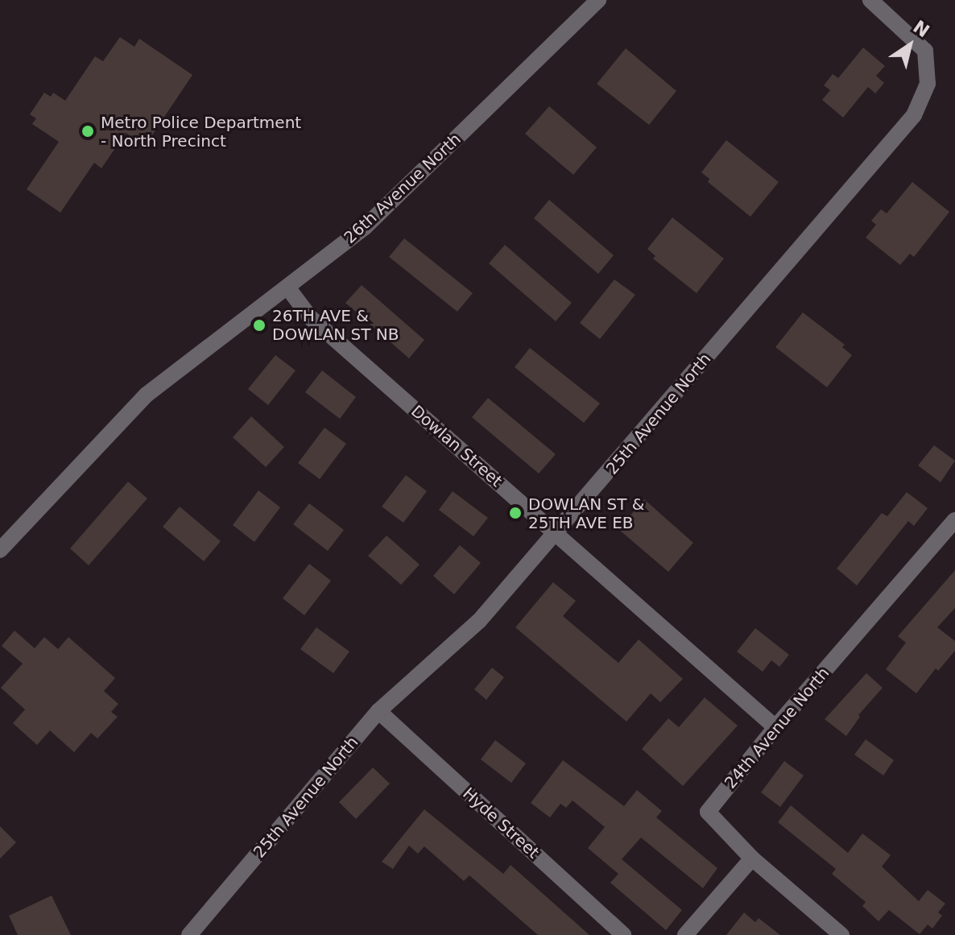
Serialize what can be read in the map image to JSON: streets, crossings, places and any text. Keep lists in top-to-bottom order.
{
  "streets": {
    "street": [
      "26th Avenue North",
      "25th Avenue North",
      "Dowlan Street",
      "24th Avenue North",
      "Hyde Street"
    ]
  },
  "crossings": [
    ["26th Avenue North", "Dowlan Street"],
    ["25th Avenue North", "Dowlan Street"],
    ["25th Avenue North", "Hyde Street"],
    ["Dowlan Street", "24th Avenue North"]
  ],
  "places": ["Metro Police Department - North Precinct", "26TH AVE & DOWLAN ST NB", "DOWLAN ST & 25TH AVE EB"],
  "north": "top right"
}
